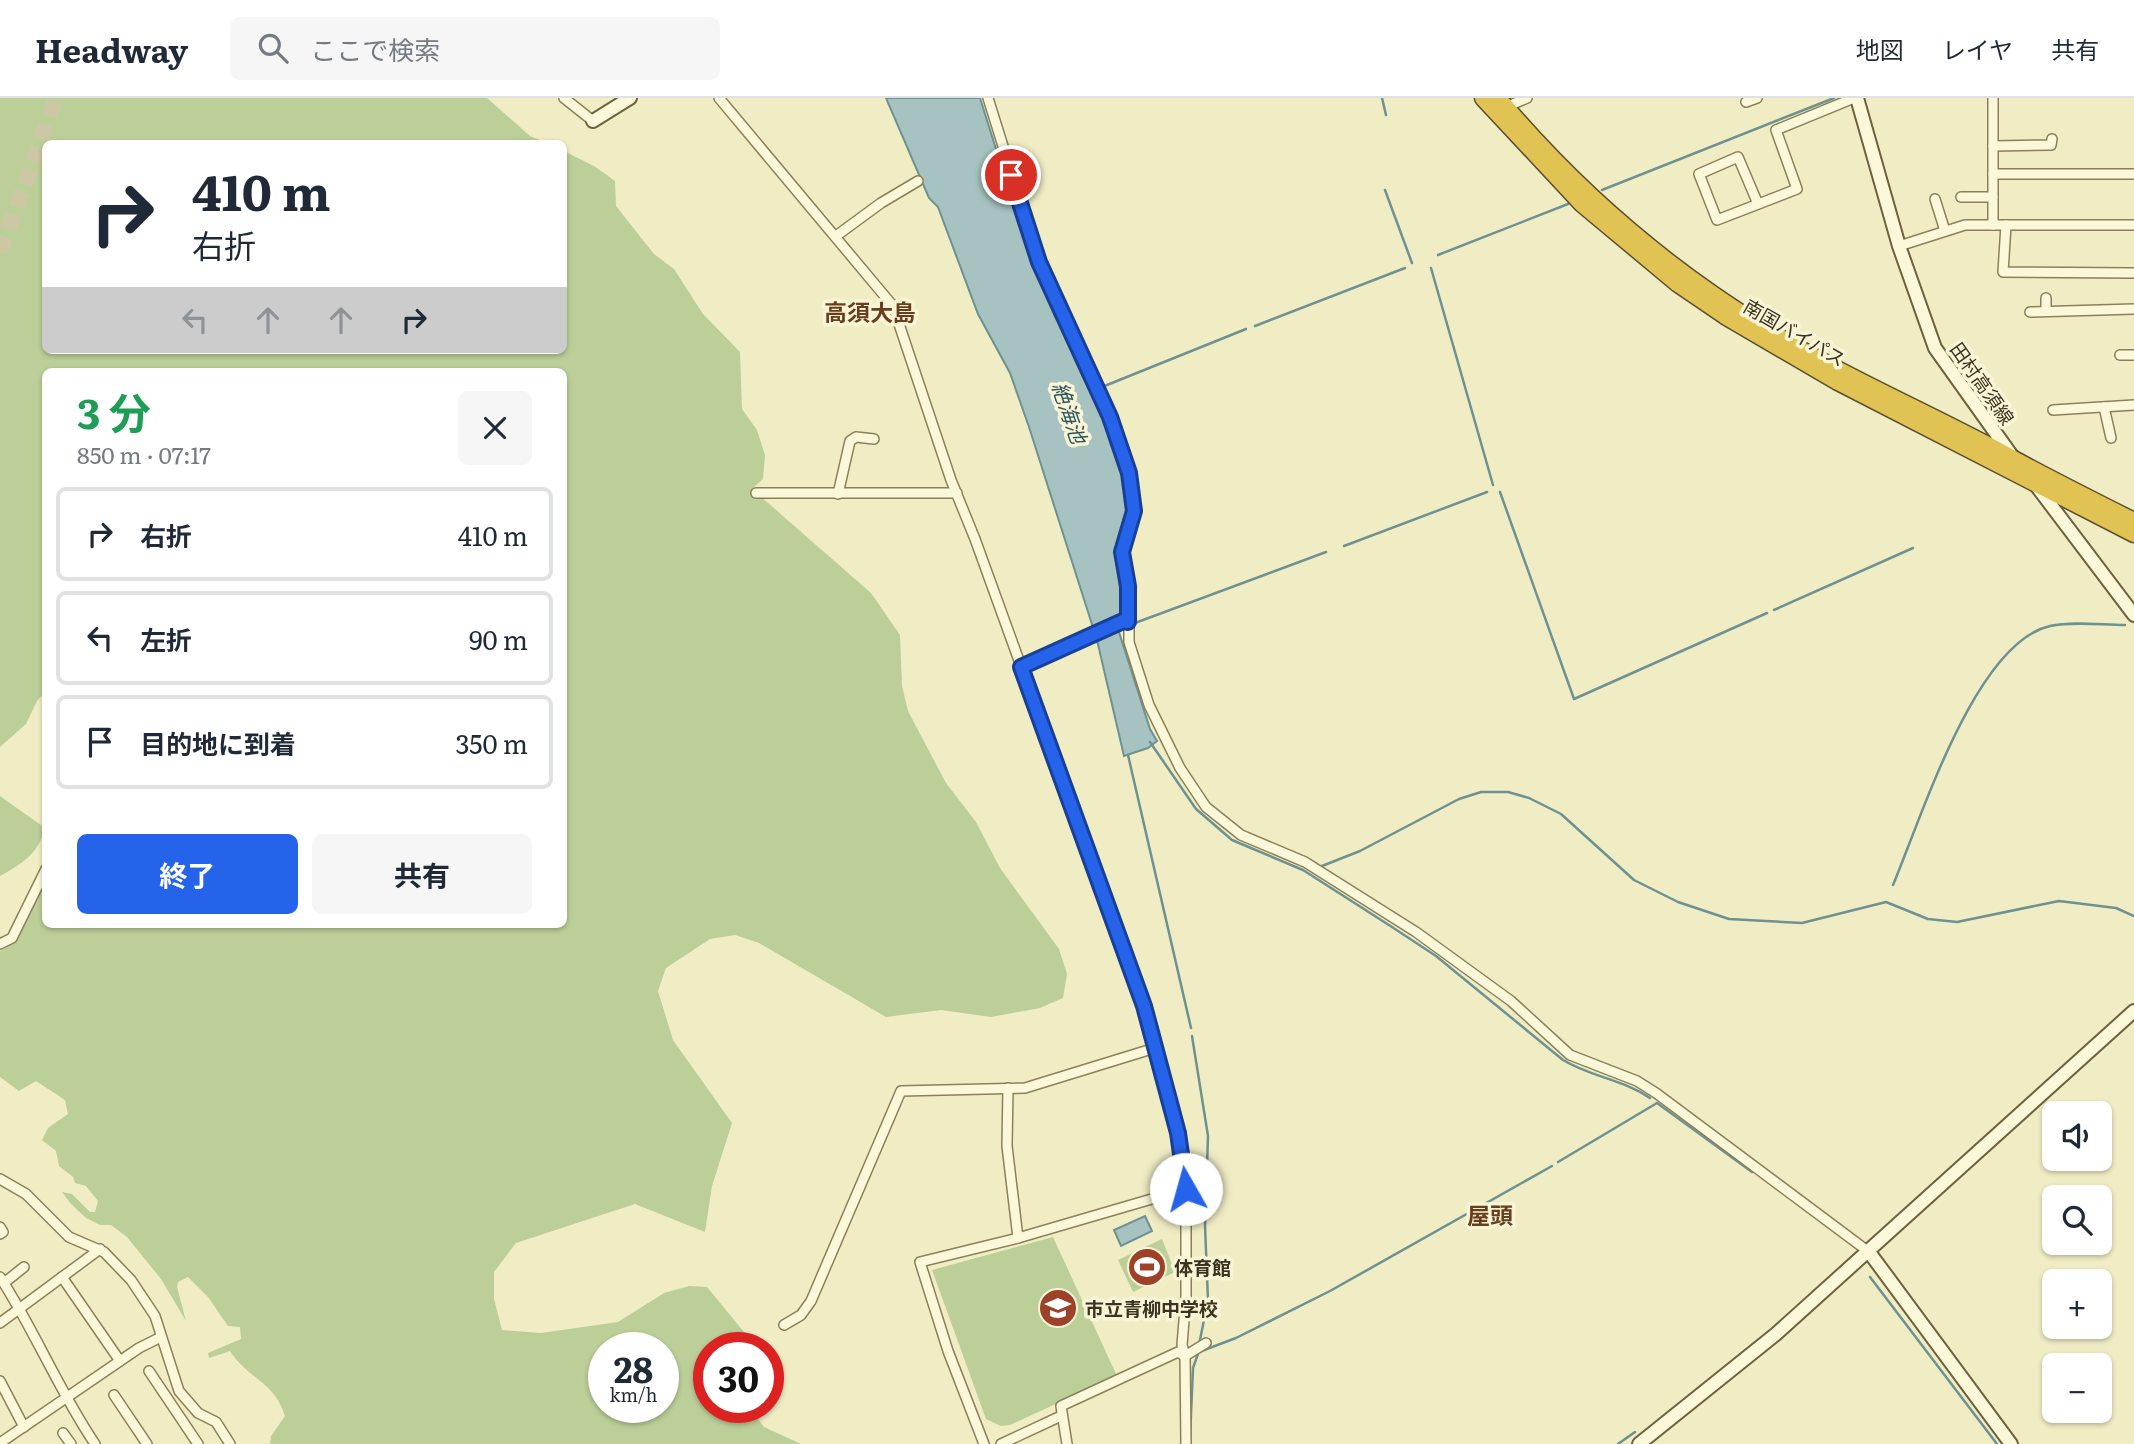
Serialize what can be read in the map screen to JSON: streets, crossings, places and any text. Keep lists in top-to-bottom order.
{
  "streets": {
    "highway": ["南国バイパス"],
    "street": ["田村高須線"]
  },
  "crossings": [
    ["南国バイパス", "田村高須線"]
  ],
  "districts": ["高須大島", "屋頭"],
  "water": ["絶海池"],
  "places": {
    "sports": ["体育館"],
    "school or university": ["市立青柳中学校"]
  },
  "page": {
    "header": "Headway",
    "search": "ここで検索",
    "nav": ["地図", "レイヤ", "共有"],
    "turn": ["410 m", "右折"],
    "heading": ["3 分", "850 m · 07:17"],
    "list": [
      {
        "name": "右折",
        "value": "410 m"
      },
      {
        "name": "左折",
        "value": "90 m"
      },
      {
        "name": "目的地に到着",
        "value": "350 m"
      }
    ],
    "buttons": ["終了", "共有"],
    "map_buttons": ["+", "−"],
    "speed": "28 km/h",
    "limit": "30"
  }
}
